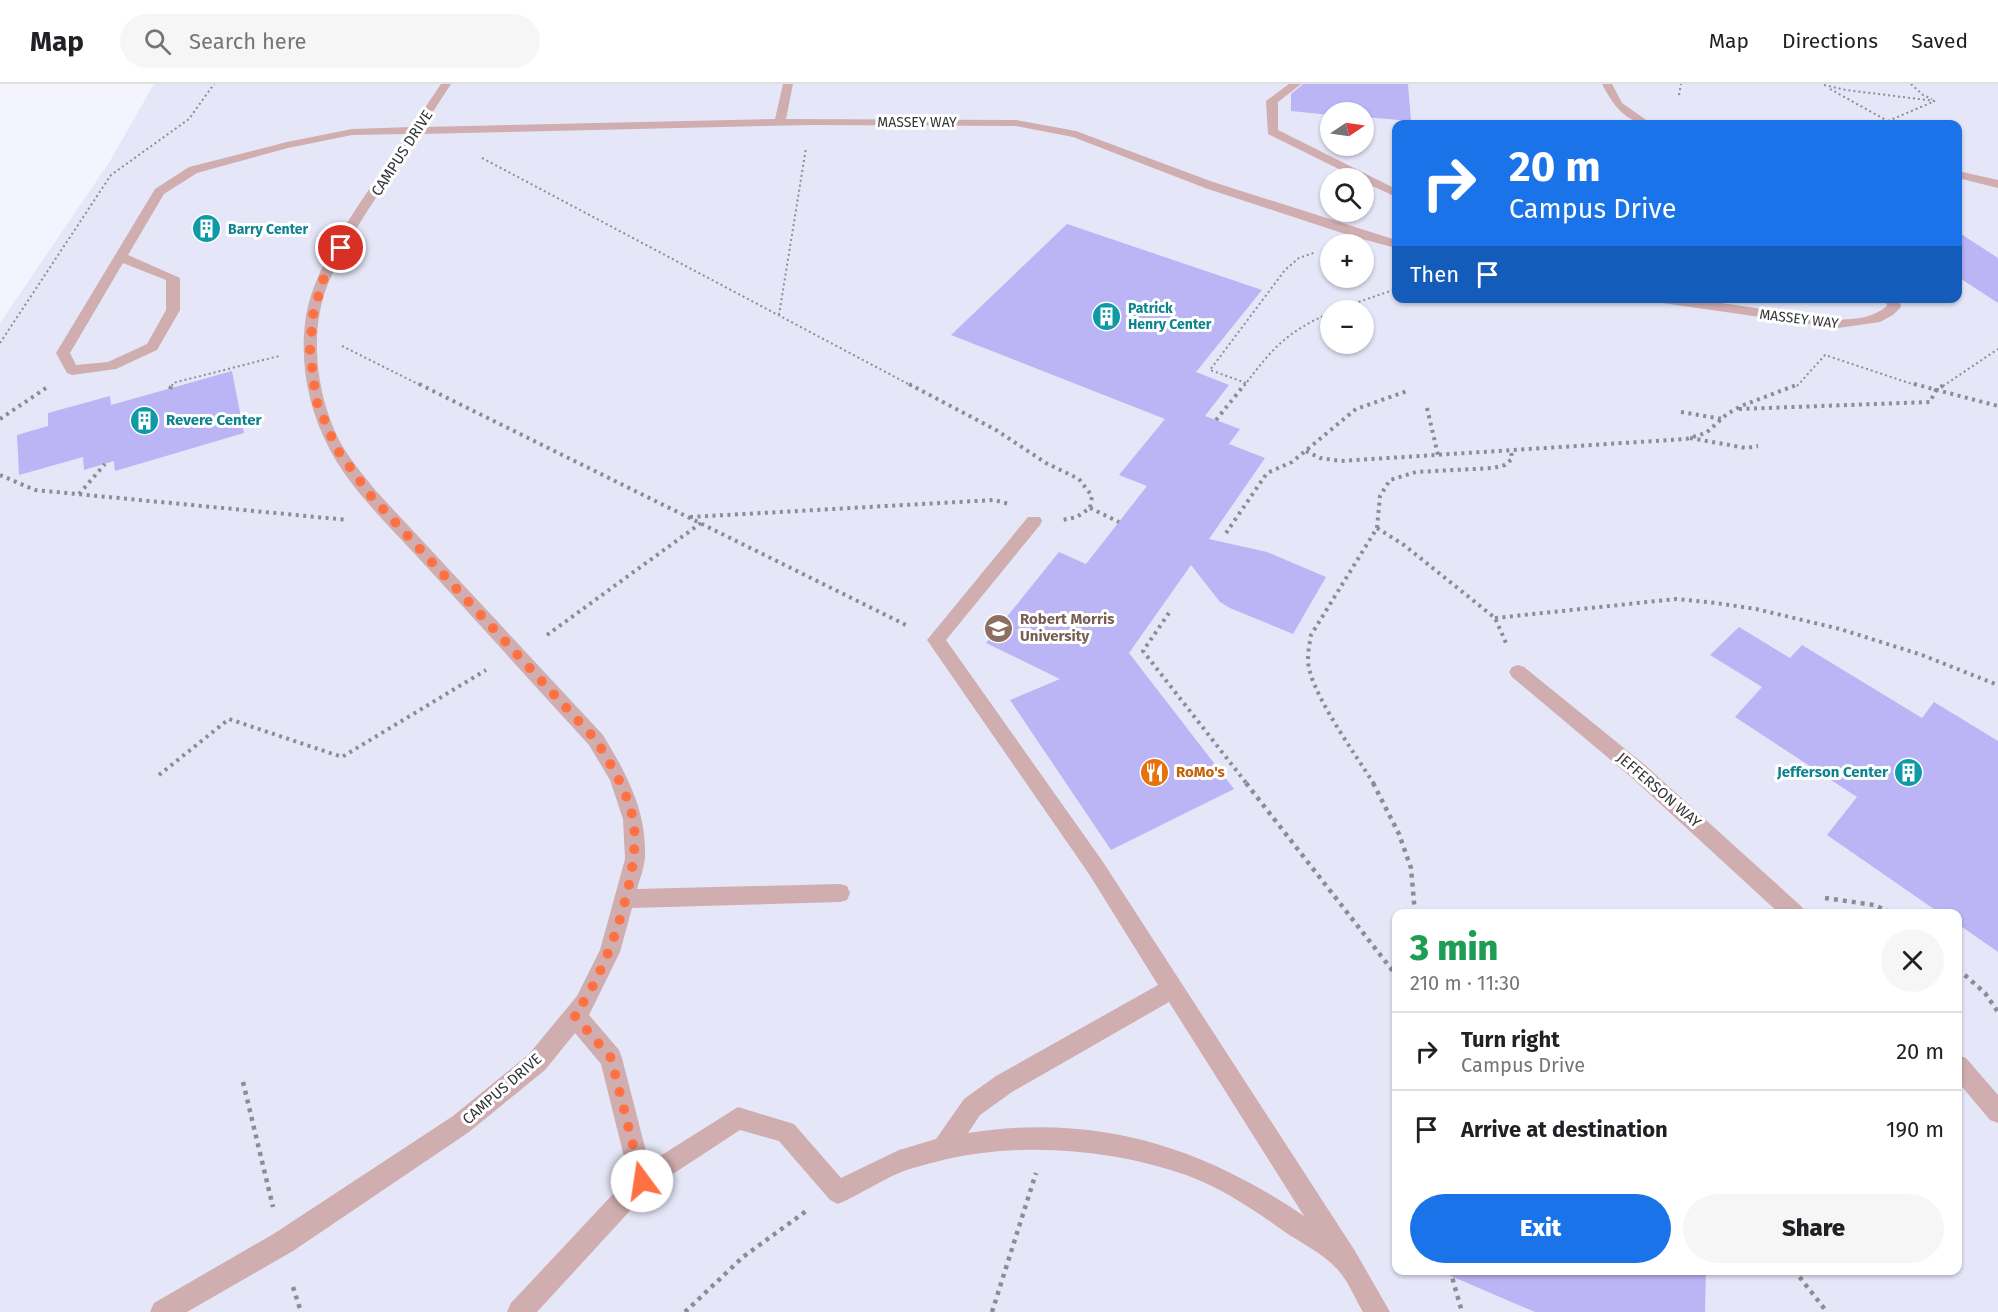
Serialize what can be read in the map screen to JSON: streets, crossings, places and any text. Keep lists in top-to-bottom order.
{
  "streets": {
    "lane": ["MASSEY WAY", "CAMPUS DRIVE", "JEFFERSON WAY"]
  },
  "crossings": [
    ["MASSEY WAY", "CAMPUS DRIVE"]
  ],
  "places": {
    "building": [
      "Barry Center",
      "Patrick Henry Center",
      "Revere Center",
      "Jefferson Center"
    ],
    "school or university": ["Robert Morris University"],
    "restaurant": ["RoMo's"]
  },
  "north": "right",
  "page": {
    "header": "Map",
    "search": "Search here",
    "nav": ["Map", "Directions", "Saved"],
    "map_buttons": ["+", "−"],
    "turn": ["20 m", "Campus Drive"],
    "then": "Then",
    "heading": ["3 min", "210 m · 11:30"],
    "list": [
      {
        "name": "Turn right",
        "note": "Campus Drive",
        "value": "20 m"
      },
      {
        "name": "Arrive at destination",
        "value": "190 m"
      }
    ],
    "buttons": ["Exit", "Share"]
  }
}
